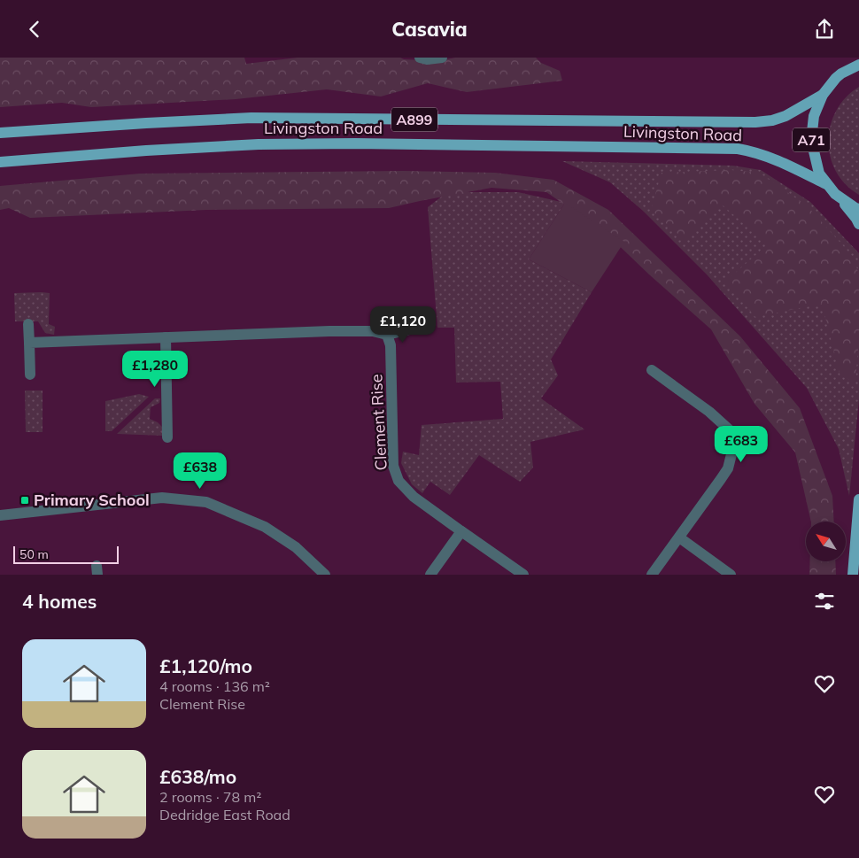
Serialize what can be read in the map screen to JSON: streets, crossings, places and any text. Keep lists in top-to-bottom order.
{
  "streets": {
    "main road": ["A899", "Livingston Road", "A71"],
    "street": ["Clement Rise"]
  },
  "crossings": [
    ["Livingston Road", "A71"]
  ],
  "places": {
    "transit": ["Primary School"]
  },
  "scale_bar": "50 m",
  "north": "top left",
  "page": {
    "header": "Casavia",
    "price": [
      "£1,120",
      "£1,280",
      "£683",
      "£638"
    ],
    "scale": "50 m",
    "heading": "4 homes",
    "list": [
      {
        "name": "£1,120/mo",
        "note": "4 rooms · 136 m² · Clement Rise"
      },
      {
        "name": "£638/mo",
        "note": "2 rooms · 78 m² · Dedridge East Road"
      }
    ]
  }
}
